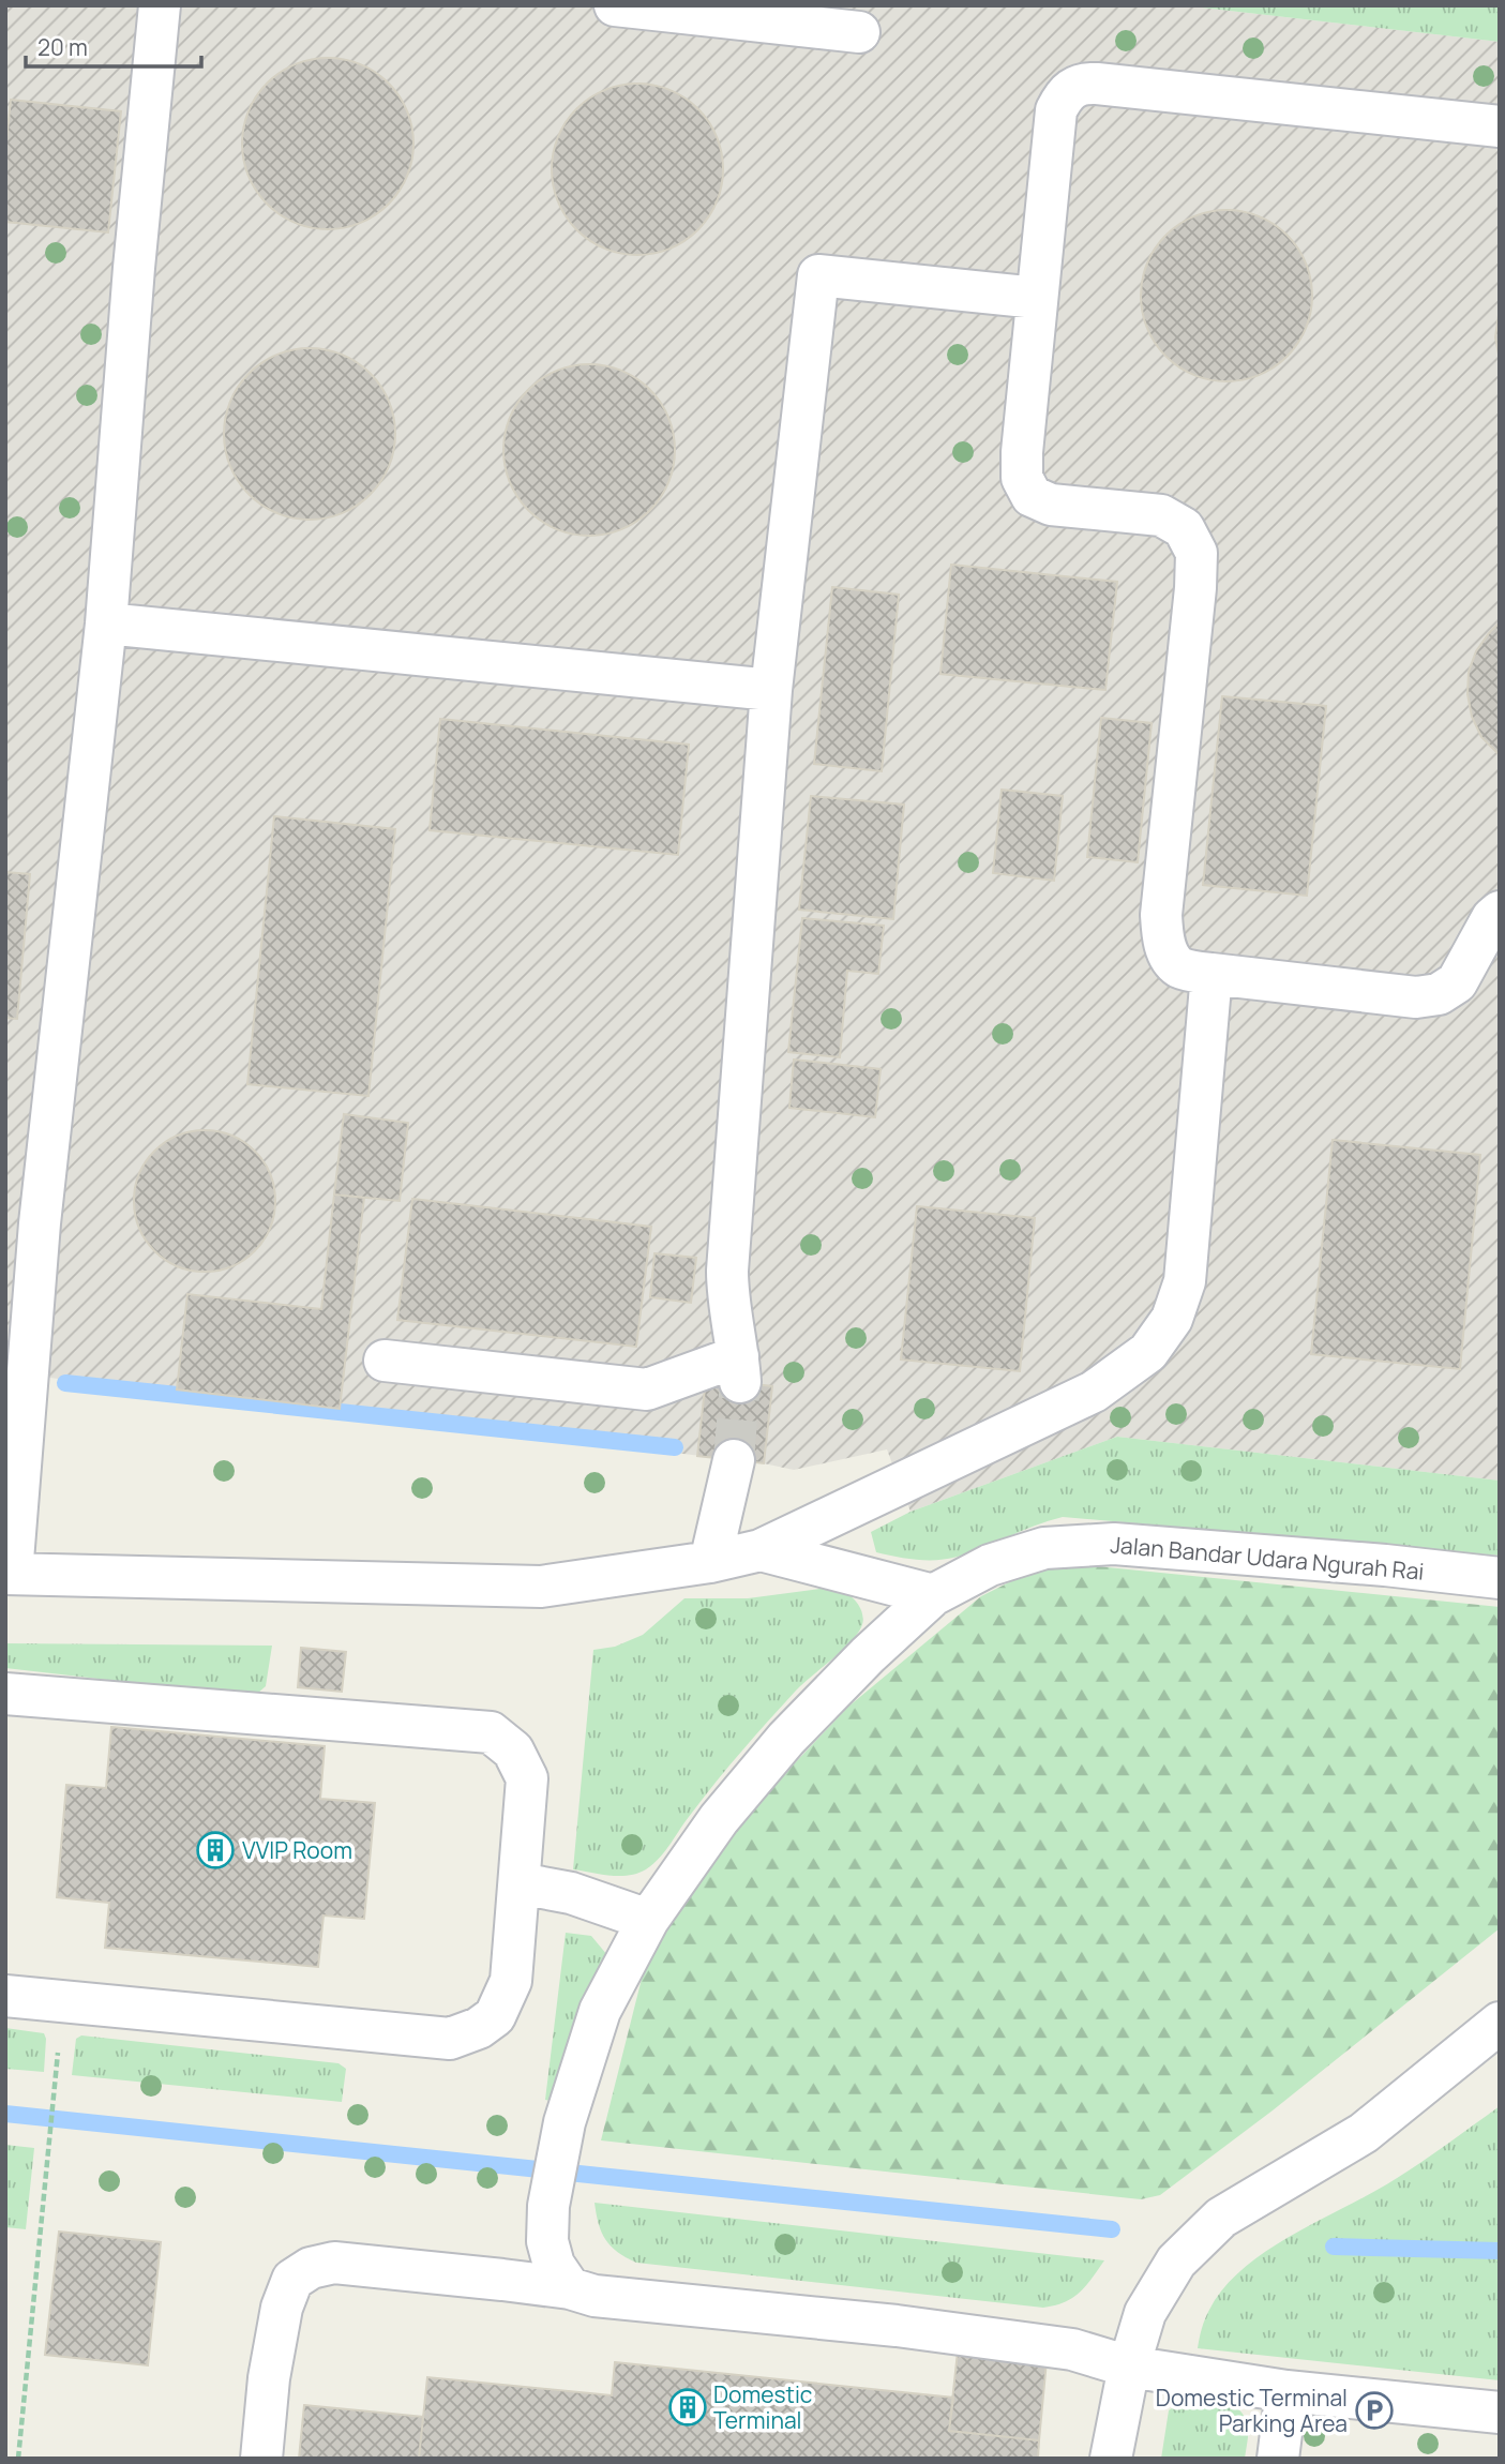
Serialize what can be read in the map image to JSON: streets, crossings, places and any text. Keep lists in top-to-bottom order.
{
  "streets": {
    "street": ["Jalan Bandar Udara Ngurah Rai"]
  },
  "places": {
    "building": ["VVIP Room", "Domestic Terminal"],
    "parking": ["Domestic Terminal Parking Area"]
  },
  "scale_bar": "20 m"
}
